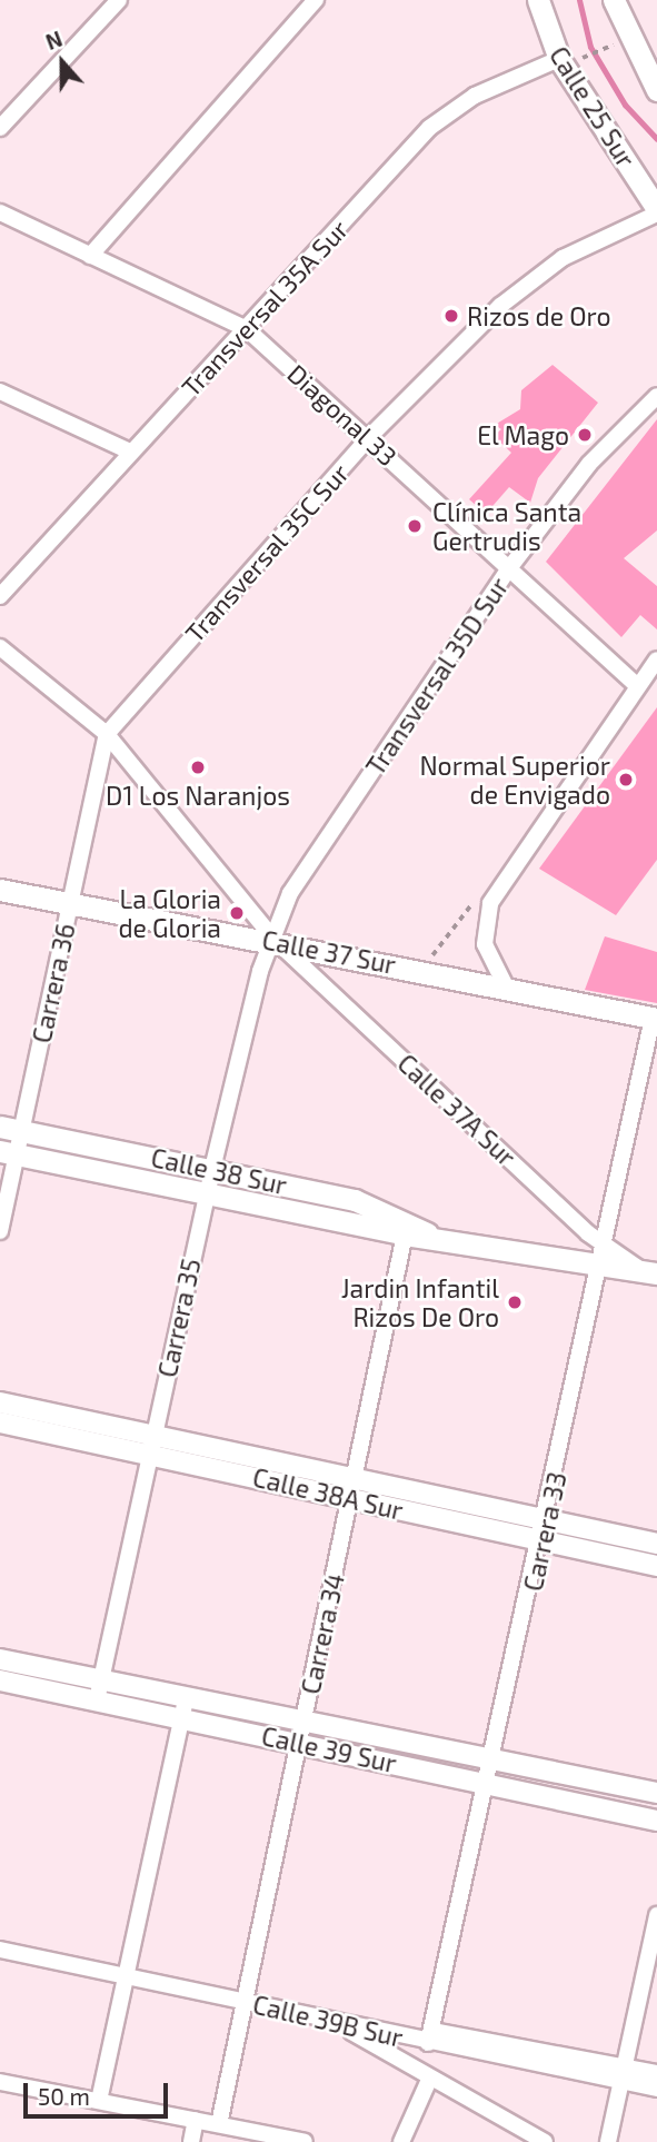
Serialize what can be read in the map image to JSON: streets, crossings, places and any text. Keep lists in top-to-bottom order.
{
  "streets": {
    "main road": ["Calle 25 Sur", "Calle 37 Sur", "Calle 38 Sur"],
    "street": [
      "Transversal 35A Sur",
      "Diagonal 33",
      "Transversal 35C Sur",
      "Transversal 35D Sur",
      "Carrera 36",
      "Calle 37A Sur",
      "Carrera 35",
      "Calle 38A Sur",
      "Carrera 33",
      "Carrera 34",
      "Calle 39 Sur",
      "Calle 39B Sur"
    ]
  },
  "crossings": [
    ["Calle 25 Sur", "Transversal 35A Sur"],
    ["Calle 25 Sur", "Transversal 35C Sur"],
    ["Transversal 35A Sur", "Diagonal 33"],
    ["Diagonal 33", "Transversal 35C Sur"],
    ["Diagonal 33", "Transversal 35D Sur"],
    ["Transversal 35C Sur", "Carrera 36"],
    ["Transversal 35C Sur", "Calle 37A Sur"],
    ["Transversal 35D Sur", "Calle 37 Sur"],
    ["Transversal 35D Sur", "Calle 37A Sur"],
    ["Transversal 35D Sur", "Carrera 35"],
    ["Calle 37 Sur", "Carrera 36"],
    ["Calle 37 Sur", "Calle 37A Sur"],
    ["Calle 37 Sur", "Carrera 35"],
    ["Calle 37 Sur", "Carrera 33"],
    ["Carrera 36", "Calle 37A Sur"],
    ["Carrera 36", "Calle 38 Sur"],
    ["Calle 37A Sur", "Calle 38 Sur"],
    ["Calle 37A Sur", "Carrera 35"],
    ["Calle 37A Sur", "Carrera 33"],
    ["Calle 38 Sur", "Carrera 35"],
    ["Calle 38 Sur", "Carrera 33"],
    ["Calle 38 Sur", "Carrera 34"],
    ["Carrera 35", "Calle 38A Sur"],
    ["Carrera 35", "Calle 39 Sur"],
    ["Calle 38A Sur", "Carrera 33"],
    ["Calle 38A Sur", "Carrera 34"],
    ["Carrera 33", "Calle 39 Sur"],
    ["Carrera 33", "Calle 39B Sur"],
    ["Carrera 34", "Calle 39 Sur"],
    ["Carrera 34", "Calle 39B Sur"]
  ],
  "places": [
    "Rizos de Oro",
    "El Mago",
    "Clínica Santa Gertrudis",
    "D1 Los Naranjos",
    "Normal Superior de Envigado",
    "La Gloria de Gloria",
    "Jardin Infantil Rizos De Oro"
  ],
  "scale_bar": "50 m",
  "north": "top"
}
